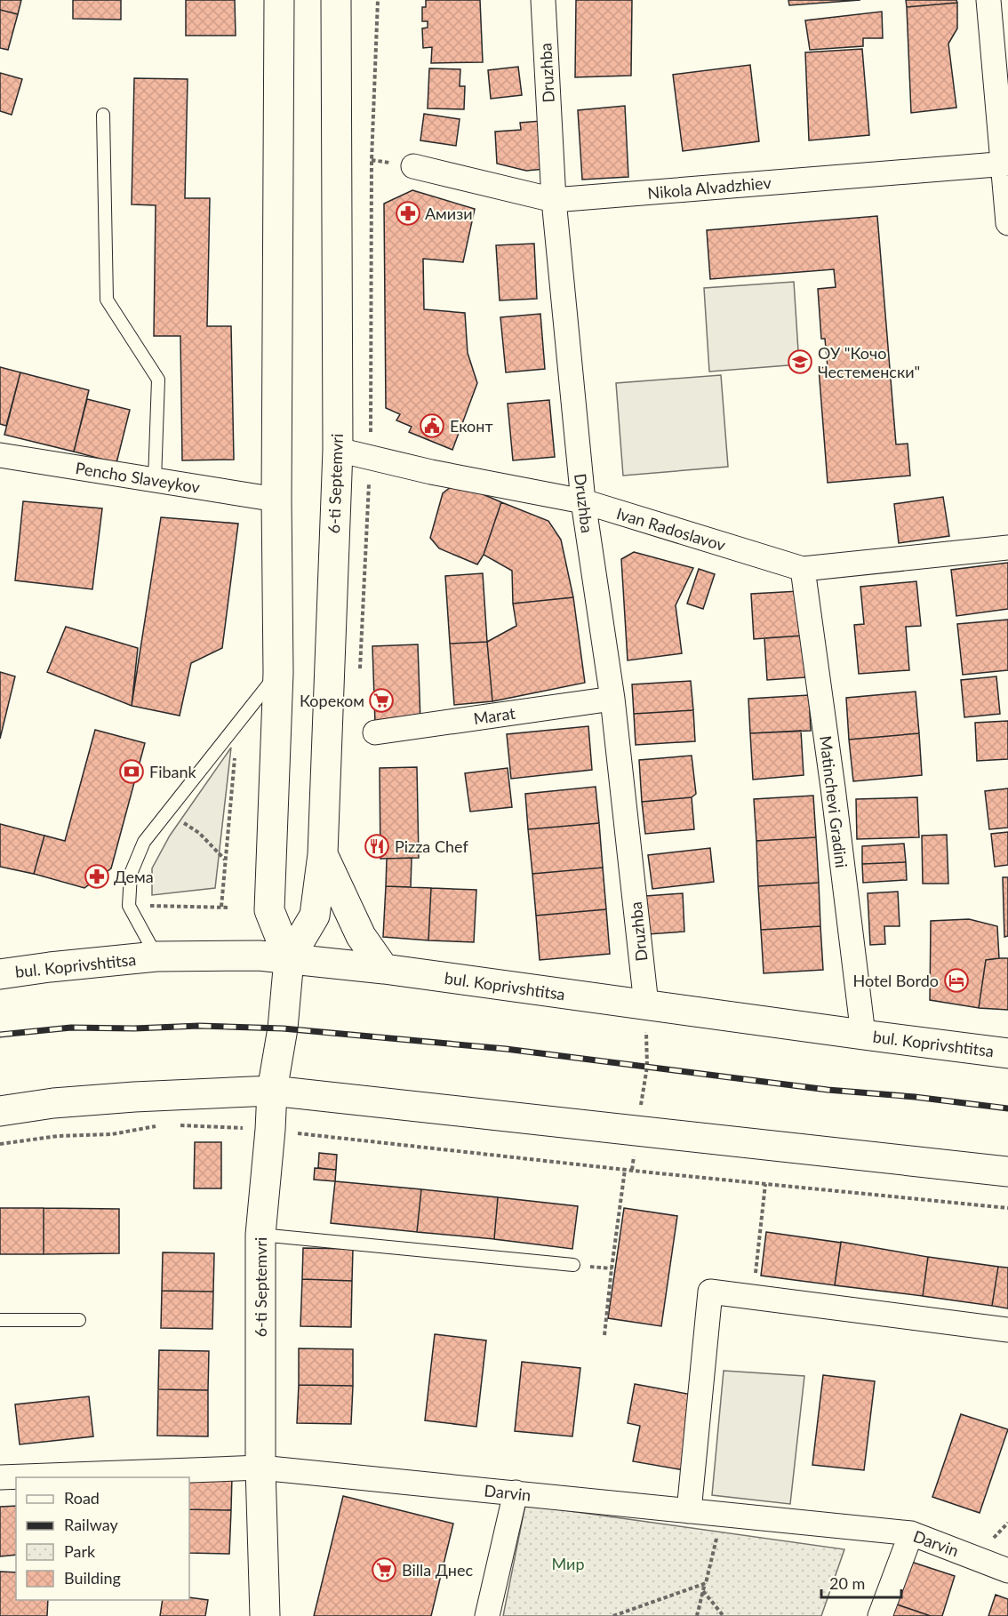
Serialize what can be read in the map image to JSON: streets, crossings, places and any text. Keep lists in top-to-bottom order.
{
  "streets": {
    "main road": ["6-ti Septemvri", "bul. Koprivshtitsa"],
    "street": [
      "Druzhba",
      "Nikola Alvadzhiev",
      "Pencho Slaveykov",
      "Ivan Radoslavov",
      "Marat",
      "Matinchevi Gradini",
      "Darvin"
    ]
  },
  "crossings": [
    ["Druzhba", "Nikola Alvadzhiev"],
    ["Druzhba", "Ivan Radoslavov"],
    ["Druzhba", "Marat"],
    ["Druzhba", "bul. Koprivshtitsa"],
    ["Pencho Slaveykov", "6-ti Septemvri"],
    ["6-ti Septemvri", "Ivan Radoslavov"],
    ["6-ti Septemvri", "bul. Koprivshtitsa"],
    ["6-ti Septemvri", "Darvin"],
    ["Ivan Radoslavov", "Matinchevi Gradini"],
    ["Matinchevi Gradini", "bul. Koprivshtitsa"]
  ],
  "parks": ["Мир"],
  "places": {
    "pharmacy": ["Амизи", "Дема"],
    "school or university": ["ОУ \"Кочо Честеменски\""],
    "public building": ["Еконт"],
    "supermarket": ["Кореком", "Billa Днес"],
    "bank": ["Fibank"],
    "restaurant": ["Pizza Chef"],
    "hotel": ["Hotel Bordo"]
  },
  "legend": [
    "Road",
    "Railway",
    "Park",
    "Building"
  ],
  "scale_bar": "20 m"
}
